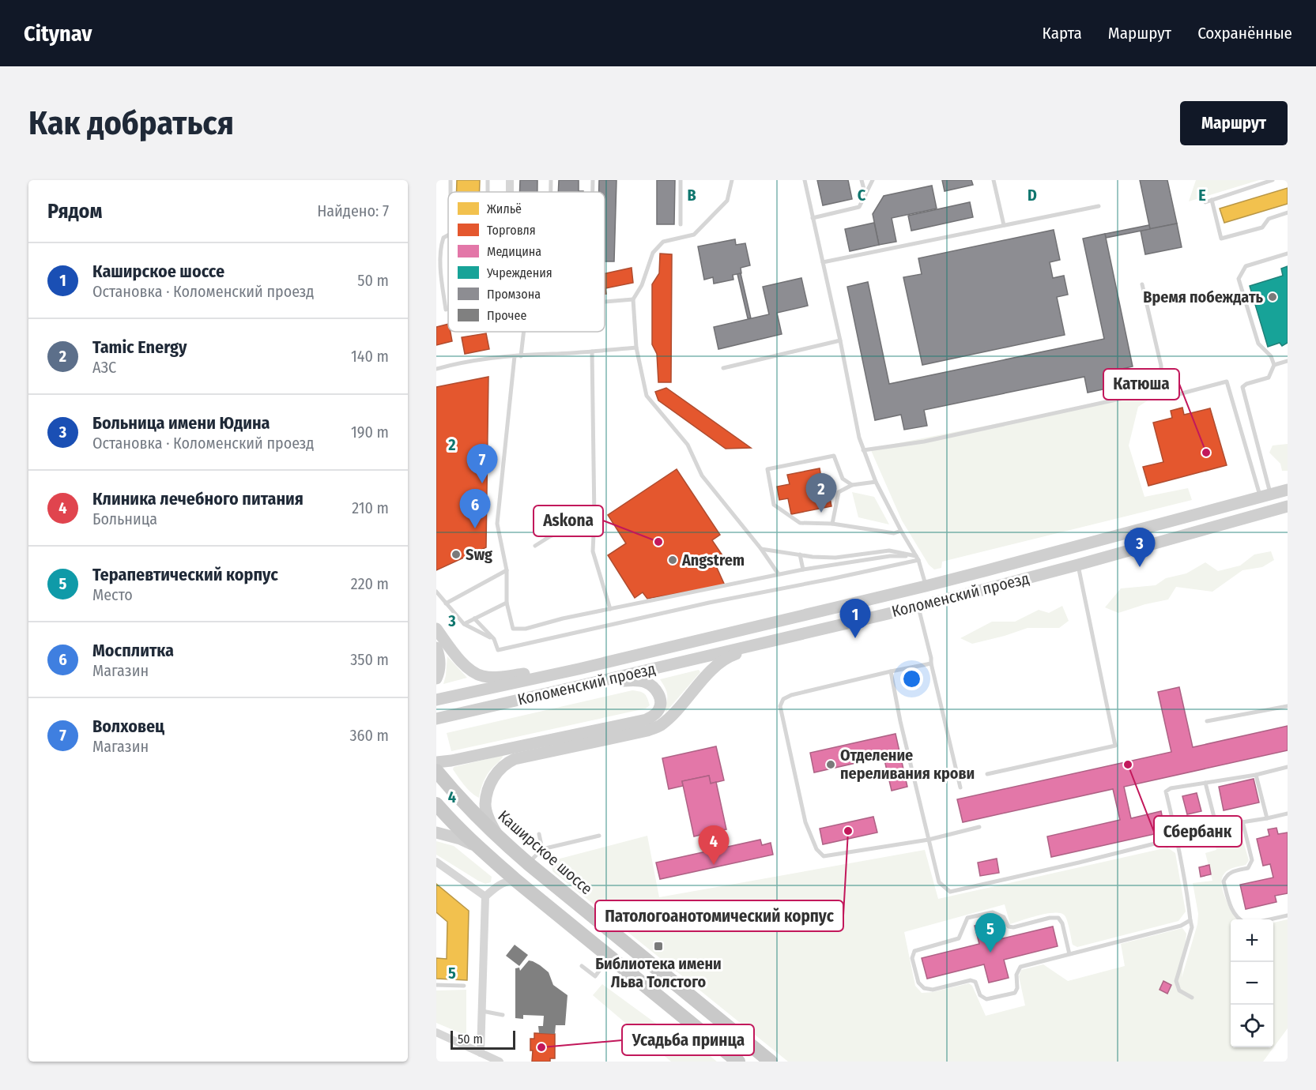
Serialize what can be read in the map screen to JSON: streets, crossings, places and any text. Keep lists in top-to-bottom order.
{
  "streets": {
    "main road": ["Коломенский проезд", "Каширское шоссе"]
  },
  "places": {
    "other": [
      "Время побеждать",
      "Катюша",
      "Askona",
      "Swg",
      "Angstrem",
      "Отделение переливания крови",
      "Сбербанк",
      "Патологоанотомический корпус",
      "Усадьба принца"
    ],
    "transit": ["Библиотека имени Льва Толстого"]
  },
  "legend": [
    "Жильё",
    "Торговля",
    "Медицина",
    "Учреждения",
    "Промзона",
    "Прочее"
  ],
  "scale_bar": "50 m",
  "page": {
    "header": "Citynav",
    "nav": ["Карта", "Маршрут", "Сохранённые"],
    "buttons": "Маршрут",
    "title": "Как добраться",
    "heading": ["Рядом", "Найдено: 7"],
    "list": [
      {
        "mark": "1",
        "name": "Каширское шоссе",
        "note": "Остановка · Коломенский проезд",
        "value": "50 m"
      },
      {
        "mark": "2",
        "name": "Tamic Energy",
        "note": "АЗС",
        "value": "140 m"
      },
      {
        "mark": "3",
        "name": "Больница имени Юдина",
        "note": "Остановка · Коломенский проезд",
        "value": "190 m"
      },
      {
        "mark": "4",
        "name": "Клиника лечебного питания",
        "note": "Больница",
        "value": "210 m"
      },
      {
        "mark": "5",
        "name": "Терапевтический корпус",
        "note": "Место",
        "value": "220 m"
      },
      {
        "mark": "6",
        "name": "Мосплитка",
        "note": "Магазин",
        "value": "350 m"
      },
      {
        "mark": "7",
        "name": "Волховец",
        "note": "Магазин",
        "value": "360 m"
      }
    ],
    "pins": [
      "7",
      "2",
      "6",
      "3",
      "1",
      "4",
      "5"
    ],
    "map_buttons": ["+", "−"],
    "scale": "50 m"
  },
  "grid": {
    "columns": [
      "B",
      "C",
      "D",
      "E"
    ],
    "rows": [
      "2",
      "3",
      "4",
      "5"
    ]
  }
}
